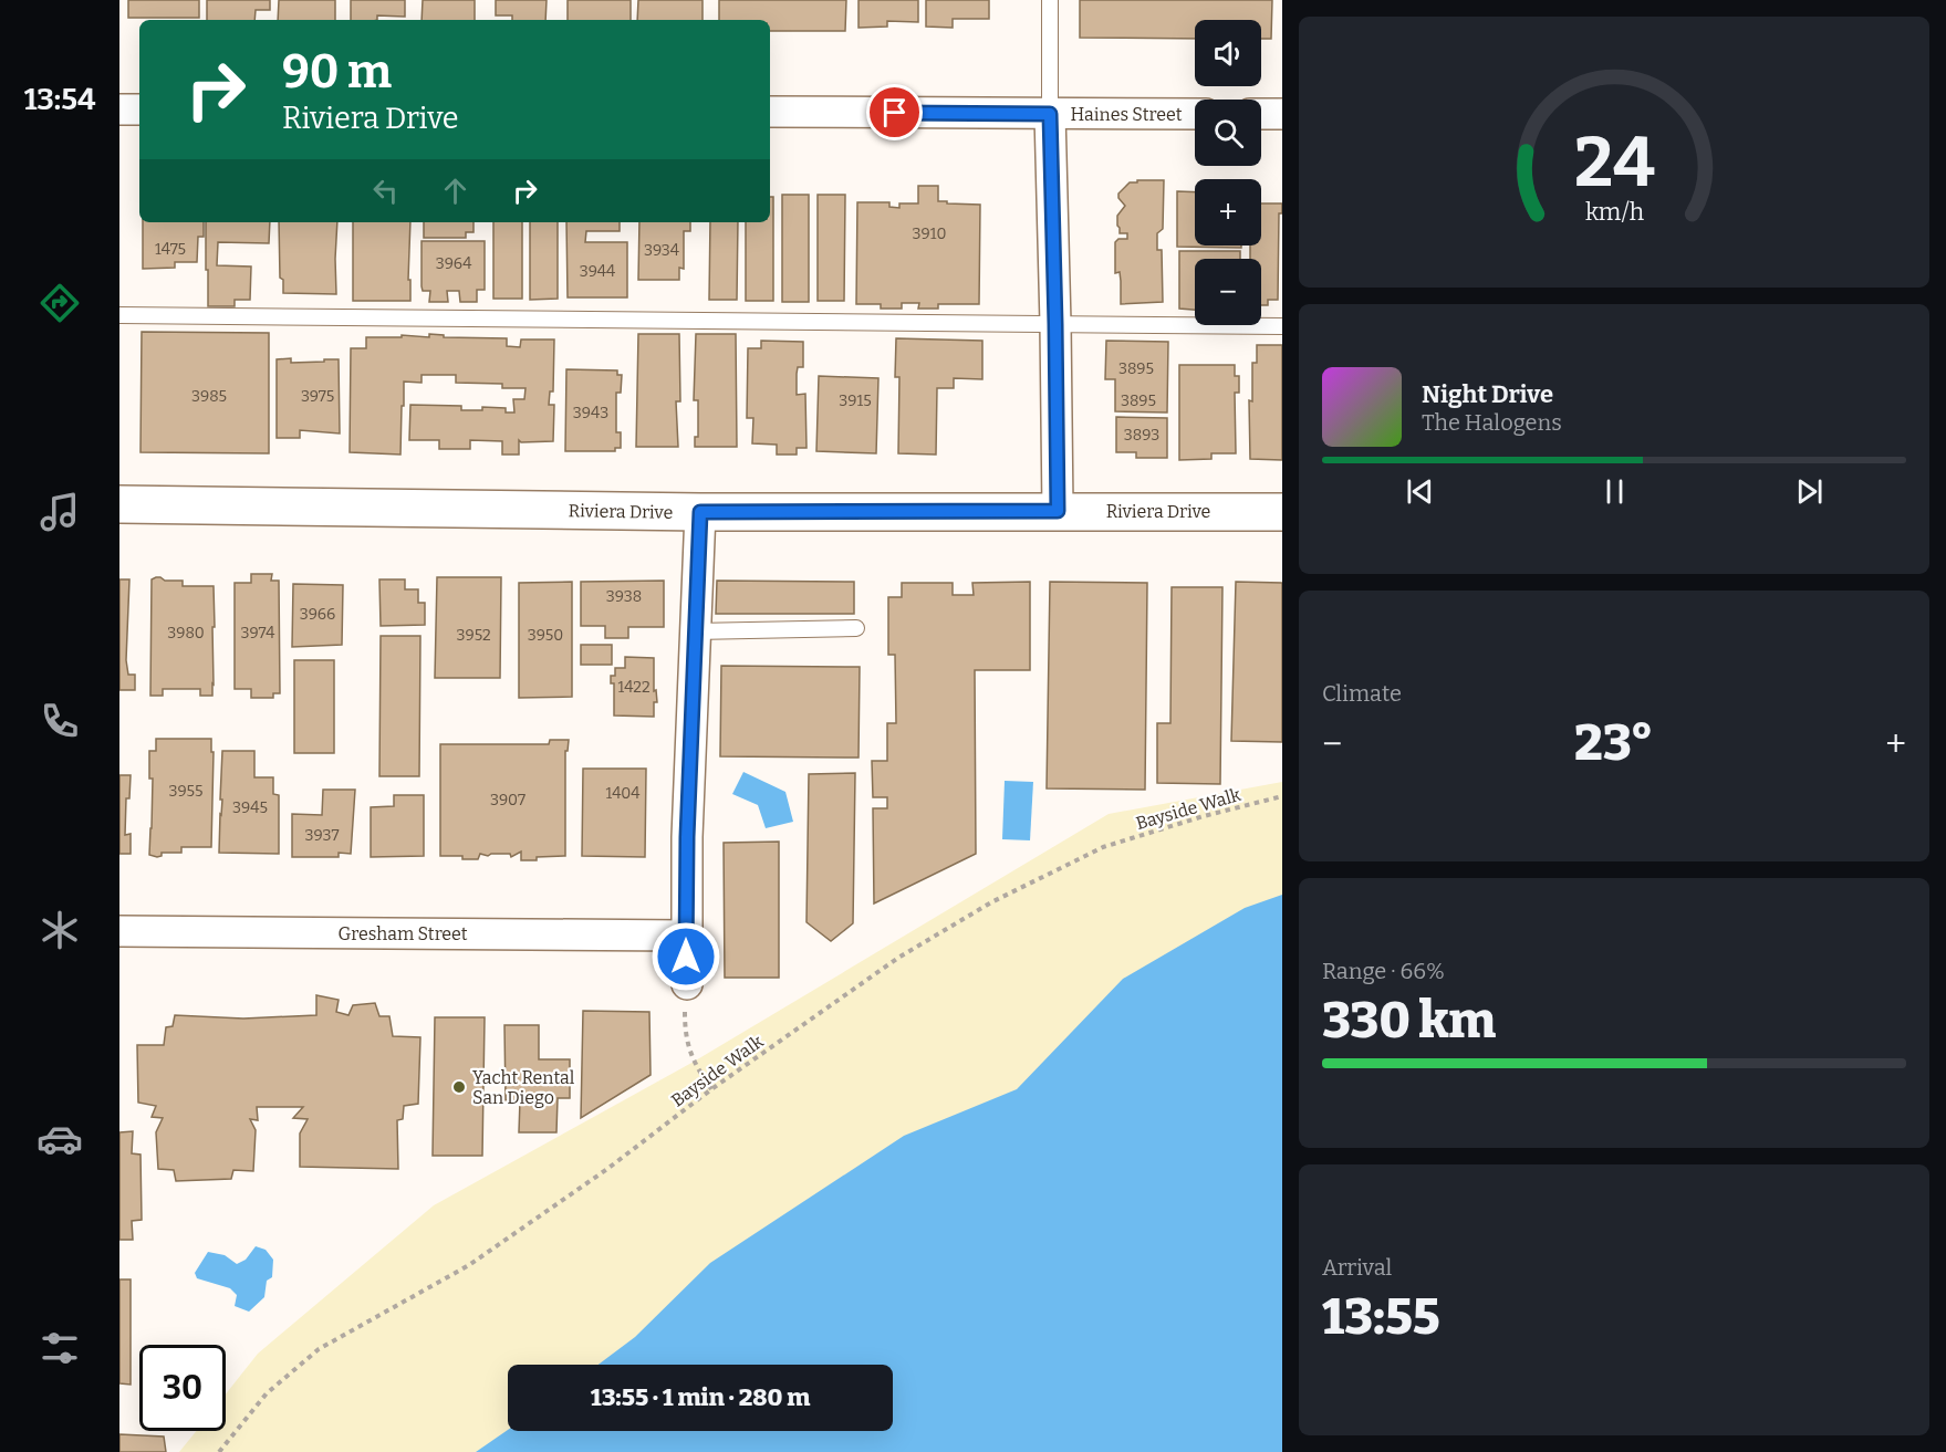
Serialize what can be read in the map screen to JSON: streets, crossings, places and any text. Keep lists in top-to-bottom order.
{
  "streets": {
    "street": ["Haines Street", "Riviera Drive", "Gresham Street"],
    "path": ["Bayside Walk"]
  },
  "places": ["Yacht Rental San Diego"],
  "house_numbers": [
    "3910",
    "1475",
    "3934",
    "3964",
    "3944",
    "3895",
    "3985",
    "3975",
    "3915",
    "3895",
    "3943",
    "3893",
    "3938",
    "3966",
    "3980",
    "3974",
    "3952",
    "3950",
    "1422",
    "3955",
    "1404",
    "3907",
    "3945",
    "3937"
  ],
  "page": {
    "tabs": "13:54",
    "map_buttons": ["+", "−"],
    "turn": ["90 m", "Riviera Drive"],
    "song": ["Night Drive", "The Halogens"],
    "tile": [
      "Climate",
      ["Range · 66%", "330 km"],
      ["Arrival", "13:55"]
    ],
    "heat": ["−", "23°", "+"],
    "limit": "30",
    "trip": "13:55 · 1 min · 280 m",
    "gauge": ["24", "km/h"]
  }
}
